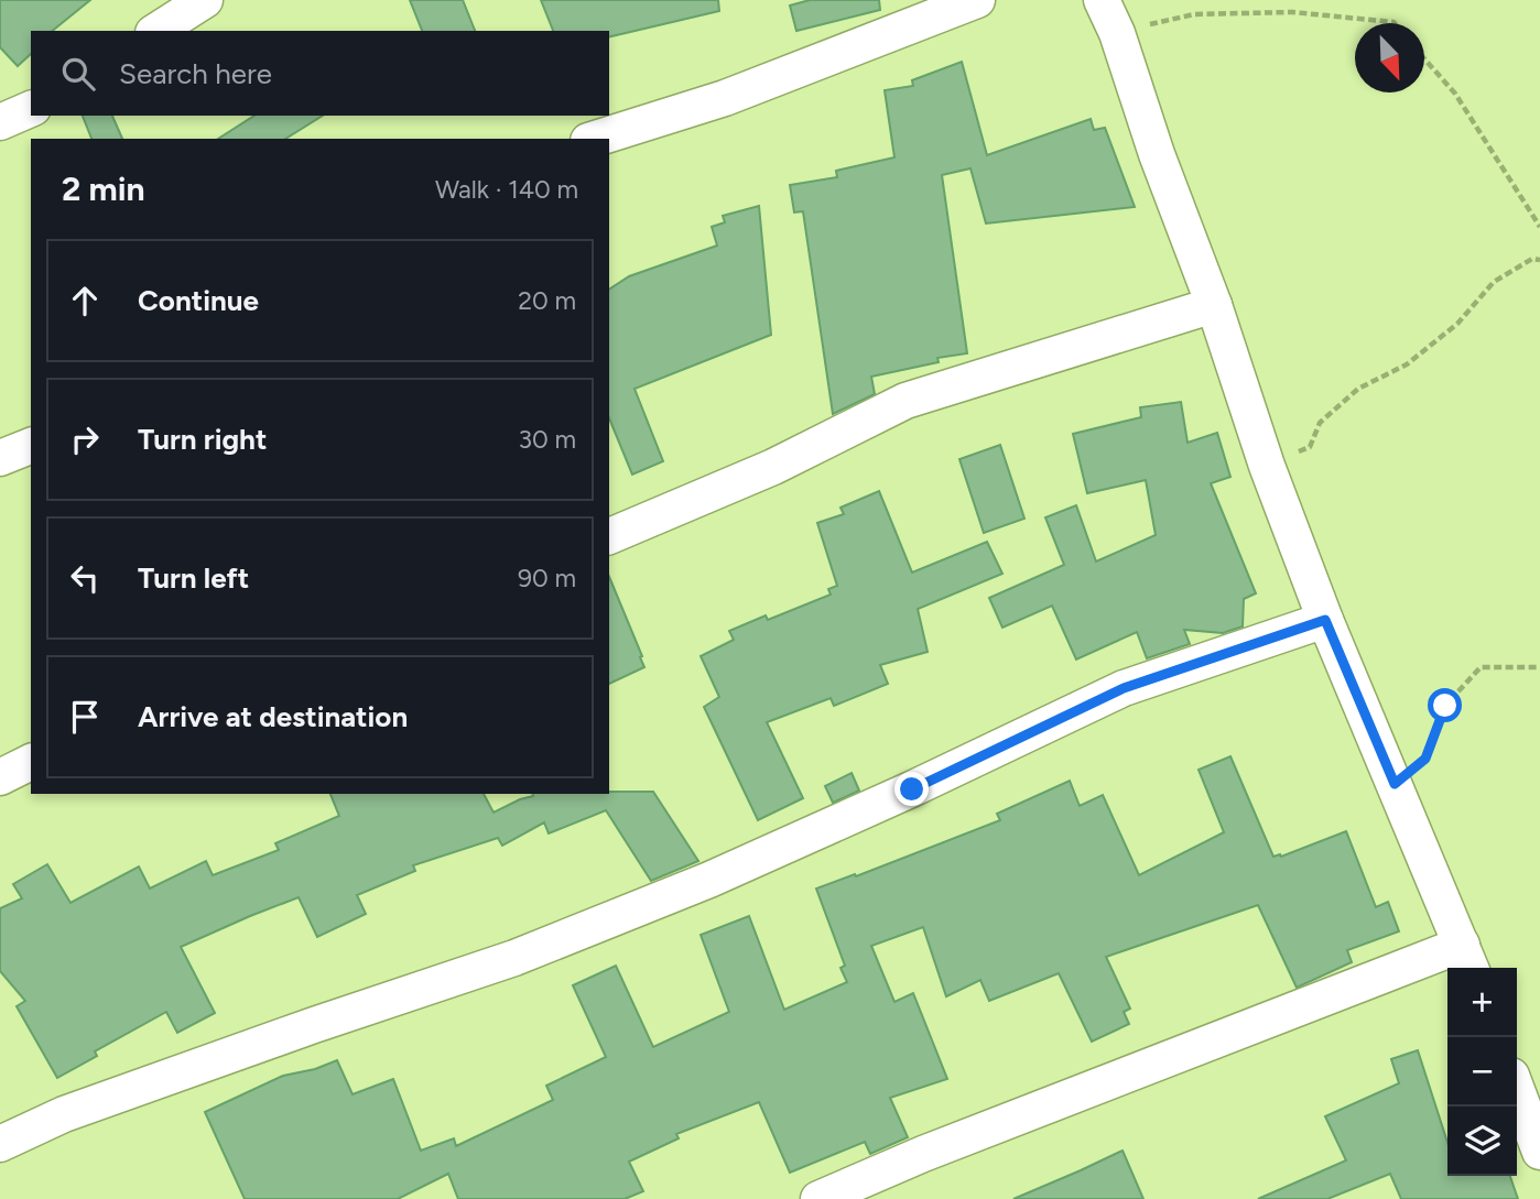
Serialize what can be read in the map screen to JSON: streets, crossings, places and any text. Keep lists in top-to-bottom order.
{
  "north": "bottom right",
  "page": {
    "search": "Search here",
    "heading": ["2 min", "Walk · 140 m"],
    "list": [
      ["Continue", "20 m"],
      ["Turn right", "30 m"],
      ["Turn left", "90 m"],
      "Arrive at destination"
    ],
    "map_buttons": ["+", "−"]
  }
}
